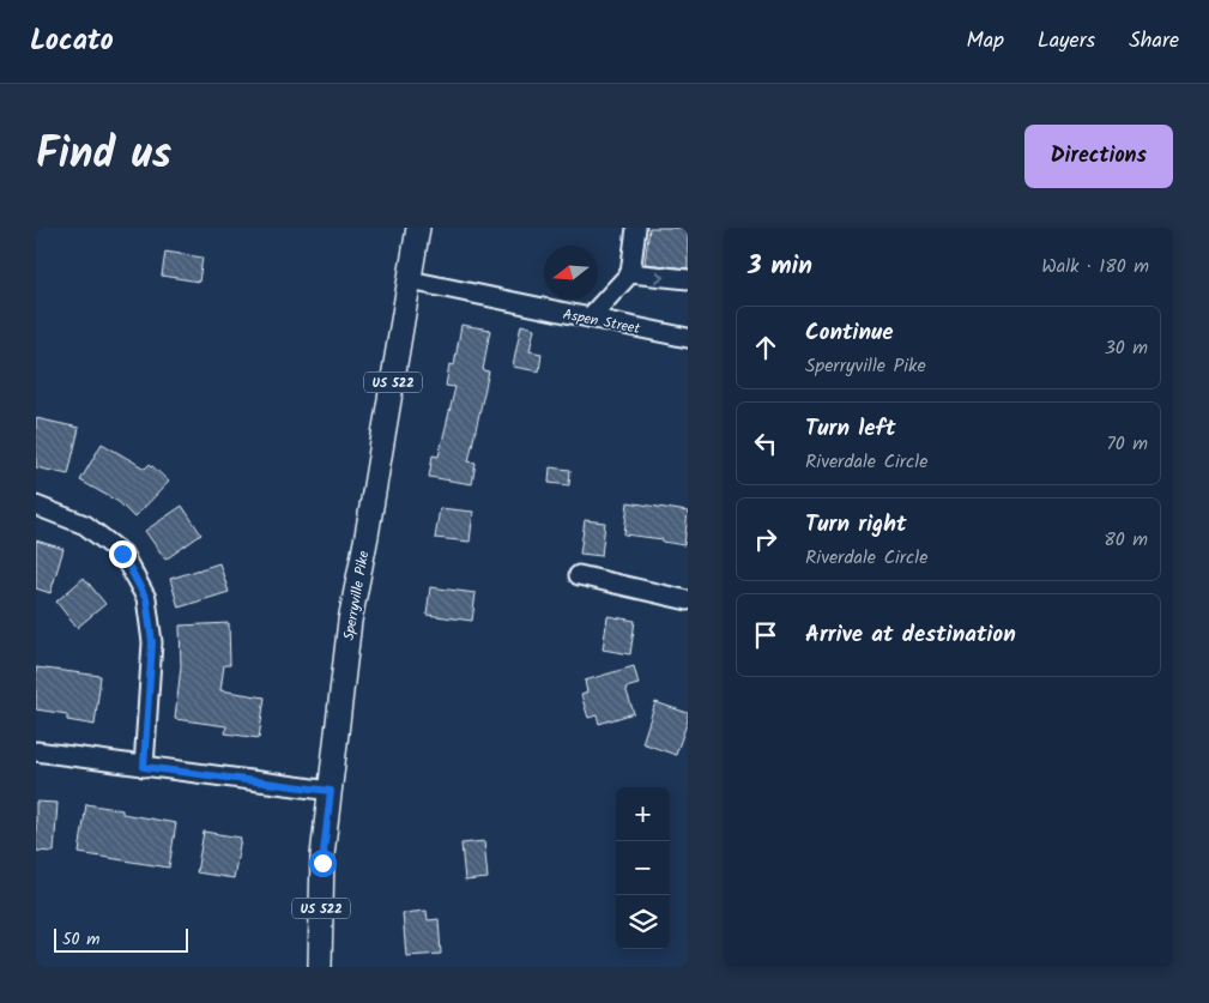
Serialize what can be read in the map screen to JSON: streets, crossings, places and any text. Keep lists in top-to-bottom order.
{
  "streets": {
    "main road": ["US 522", "Sperryville Pike"],
    "street": ["Aspen Street"]
  },
  "crossings": [
    ["Aspen Street", "Sperryville Pike"]
  ],
  "scale_bar": "50 m",
  "north": "left",
  "page": {
    "header": "Locato",
    "nav": ["Map", "Layers", "Share"],
    "title": "Find us",
    "buttons": "Directions",
    "heading": ["3 min", "Walk · 180 m"],
    "list": [
      ["Continue", "Sperryville Pike", "30 m"],
      ["Turn left", "Riverdale Circle", "70 m"],
      ["Turn right", "Riverdale Circle", "80 m"],
      "Arrive at destination"
    ],
    "map_buttons": ["+", "−"],
    "scale": "50 m"
  }
}
